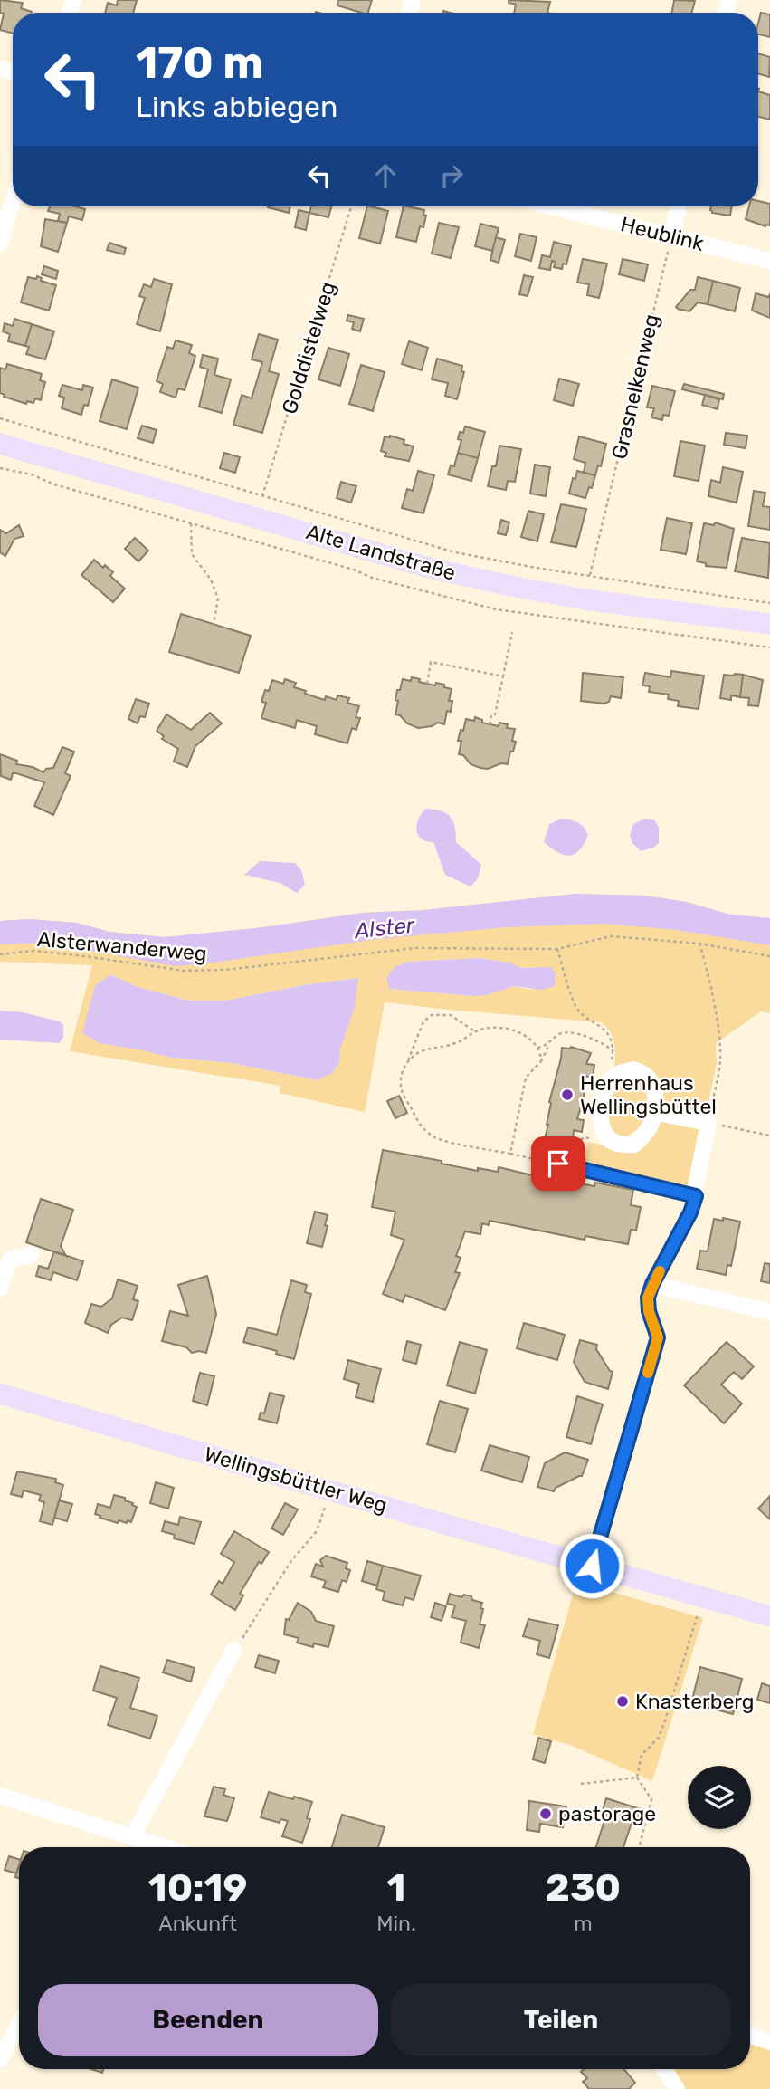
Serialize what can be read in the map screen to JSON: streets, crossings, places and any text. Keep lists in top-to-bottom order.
{
  "streets": {
    "main road": ["Alte Landstraße", "Wellingsbüttler Weg"],
    "street": ["Heublink"],
    "path": ["Golddistelweg", "Grasnelkenweg", "Alsterwanderweg"]
  },
  "crossings": [
    ["Heublink", "Grasnelkenweg"]
  ],
  "water": ["Alster"],
  "places": ["Herrenhaus Wellingsbüttel", "Knasterberg", "pastorage"],
  "page": {
    "turn": ["170 m", "Links abbiegen"],
    "eta": [
      "10:19",
      "Ankunft",
      "1",
      "Min.",
      "230",
      "m"
    ],
    "buttons": ["Beenden", "Teilen"]
  }
}
